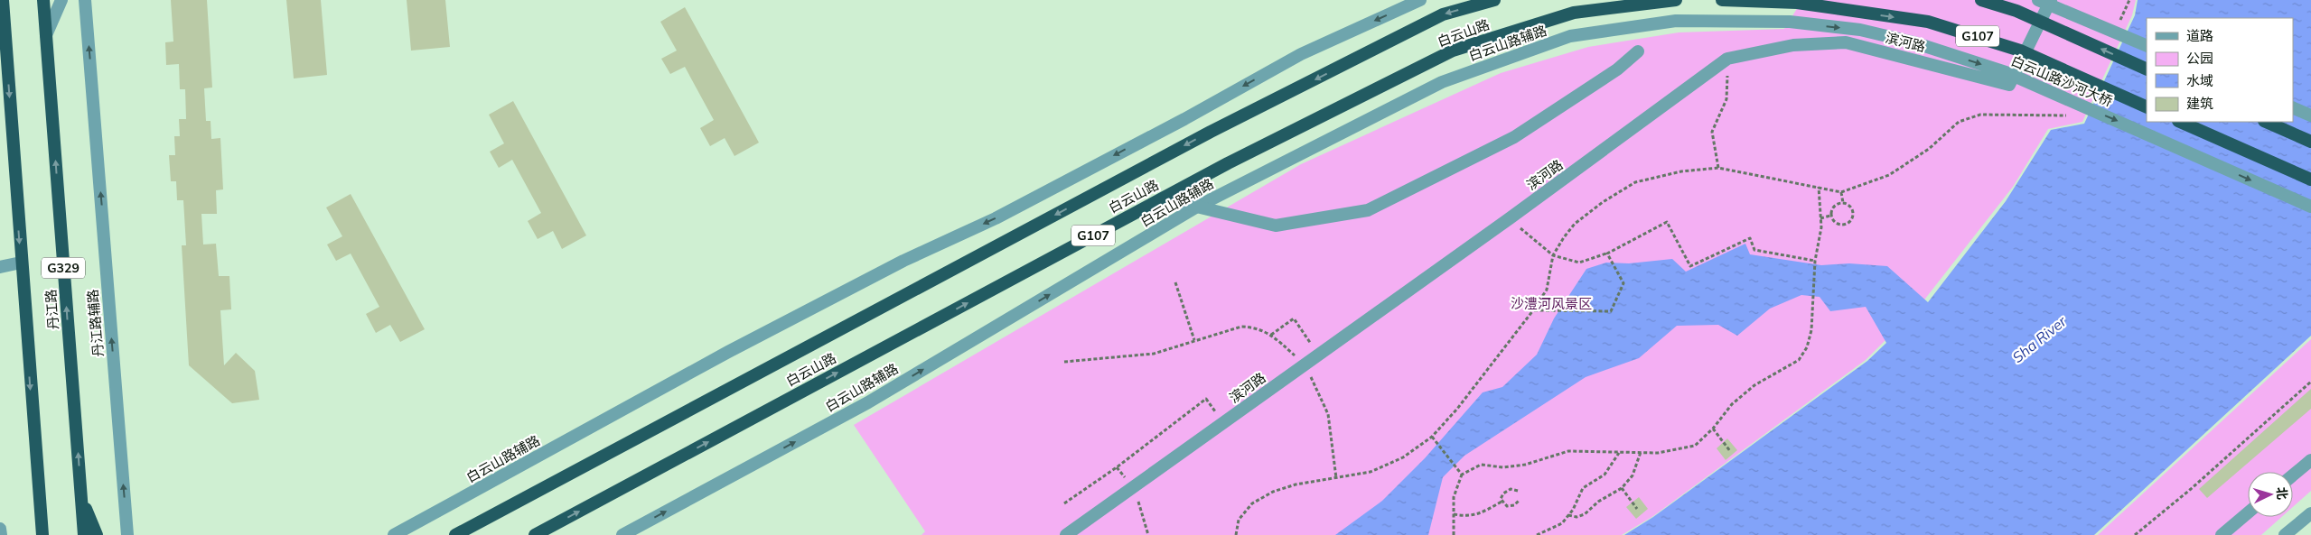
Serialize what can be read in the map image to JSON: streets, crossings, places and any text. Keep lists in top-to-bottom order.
{
  "streets": {
    "highway": [
      "白云山路",
      "G107",
      "白云山路沙河大桥",
      "G329",
      "丹江路"
    ],
    "street": ["滨河路", "白云山路辅路", "丹江路辅路"]
  },
  "crossings": [
    ["白云山路辅路", "白云山路沙河大桥"]
  ],
  "one_way": ["丹江路辅路"],
  "water": ["Sha River"],
  "parks": ["沙澧河风景区"],
  "legend": [
    "道路",
    "公园",
    "水域",
    "建筑"
  ],
  "north": "right"
}
